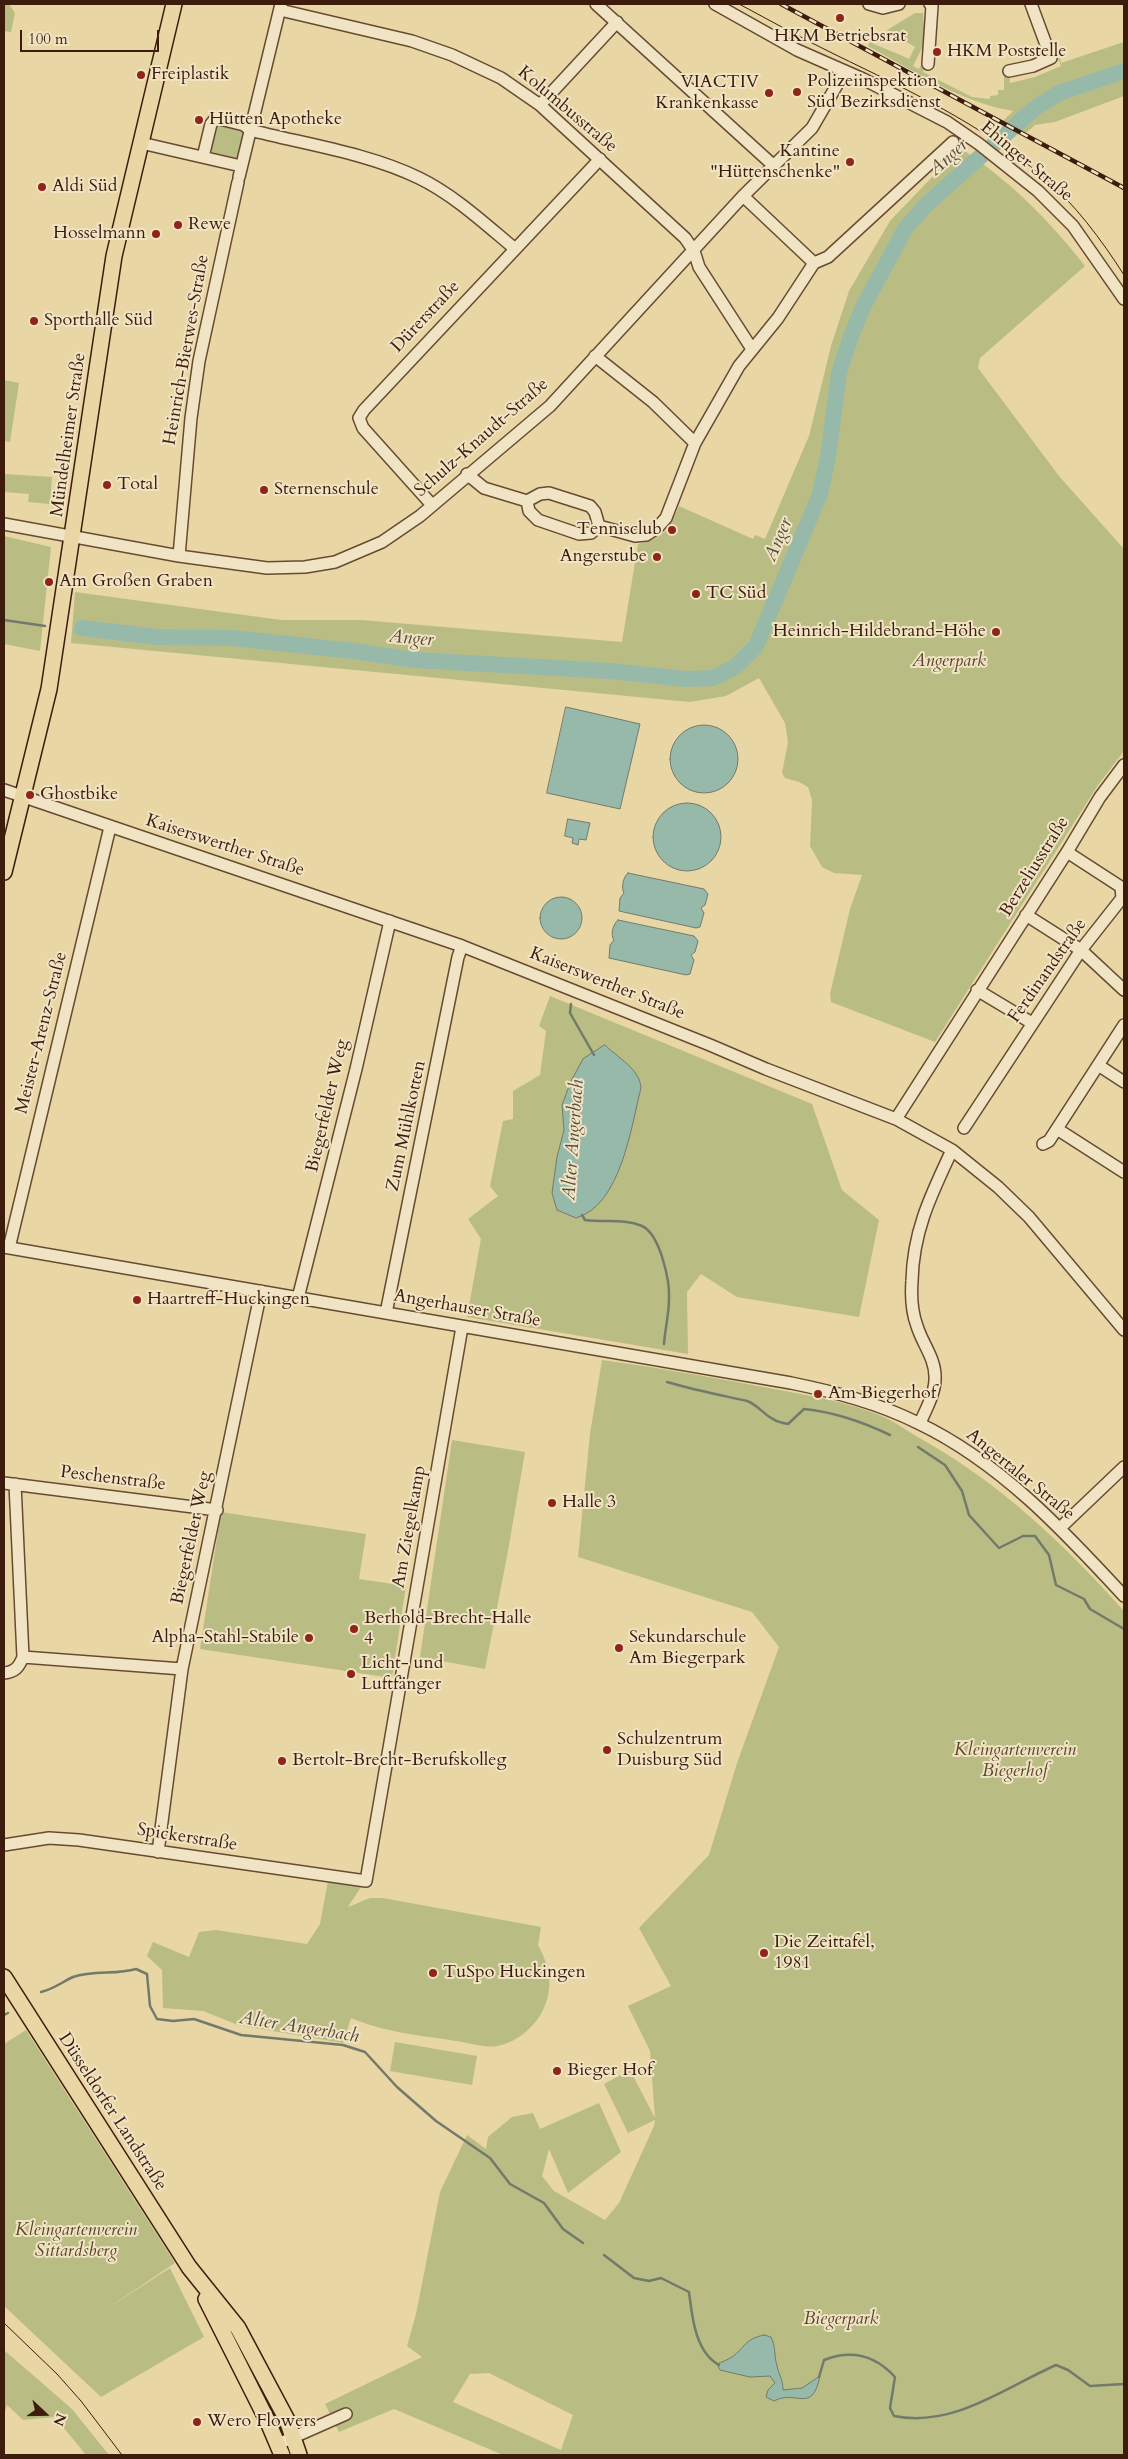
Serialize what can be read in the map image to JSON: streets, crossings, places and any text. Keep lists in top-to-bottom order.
{
  "streets": {
    "main road": ["Mündelheimer Straße", "Düsseldorfer Landstraße"],
    "street": [
      "Kolumbusstraße",
      "Ehinger Straße",
      "Dürerstraße",
      "Heinrich-Bierwes-Straße",
      "Schulz-Knaudt-Straße",
      "Kaiserswerther Straße",
      "Berzeliusstraße",
      "Ferdinandstraße",
      "Meister-Arenz-Straße",
      "Biegerfelder Weg",
      "Zum Mühlkotten",
      "Angerhauser Straße",
      "Angertaler Straße",
      "Peschenstraße",
      "Am Ziegelkamp",
      "Spickerstraße"
    ]
  },
  "crossings": [
    ["Kolumbusstraße", "Dürerstraße"],
    ["Kolumbusstraße", "Heinrich-Bierwes-Straße"],
    ["Kolumbusstraße", "Schulz-Knaudt-Straße"],
    ["Ehinger Straße", "Schulz-Knaudt-Straße"],
    ["Dürerstraße", "Schulz-Knaudt-Straße"],
    ["Heinrich-Bierwes-Straße", "Schulz-Knaudt-Straße"],
    ["Mündelheimer Straße", "Schulz-Knaudt-Straße"],
    ["Mündelheimer Straße", "Kaiserswerther Straße"],
    ["Kaiserswerther Straße", "Berzeliusstraße"],
    ["Kaiserswerther Straße", "Meister-Arenz-Straße"],
    ["Kaiserswerther Straße", "Biegerfelder Weg"],
    ["Kaiserswerther Straße", "Zum Mühlkotten"],
    ["Berzeliusstraße", "Ferdinandstraße"],
    ["Meister-Arenz-Straße", "Angerhauser Straße"],
    ["Biegerfelder Weg", "Angerhauser Straße"],
    ["Biegerfelder Weg", "Peschenstraße"],
    ["Biegerfelder Weg", "Spickerstraße"],
    ["Zum Mühlkotten", "Angerhauser Straße"],
    ["Angerhauser Straße", "Angertaler Straße"],
    ["Angerhauser Straße", "Am Ziegelkamp"],
    ["Am Ziegelkamp", "Spickerstraße"]
  ],
  "water": ["Anger", "Alter Angerbach"],
  "parks": [
    "Angerpark",
    "Kleingartenverein Biegerhof",
    "Kleingartenverein Sittardsberg",
    "Biegerpark"
  ],
  "places": [
    "HKM Betriebsrat",
    "HKM Poststelle",
    "Freiplastik",
    "Polizeiinspektion Süd Bezirksdienst",
    "VIACTIV Krankenkasse",
    "Hütten Apotheke",
    "Kantine \"Hüttenschenke\"",
    "Aldi Süd",
    "Rewe",
    "Hosselmann",
    "Sporthalle Süd",
    "Total",
    "Sternenschule",
    "Tennisclub",
    "Angerstube",
    "Am Großen Graben",
    "TC Süd",
    "Heinrich-Hildebrand-Höhe",
    "Ghostbike",
    "Haartreff-Huckingen",
    "Am Biegerhof",
    "Halle 3",
    "Berhold-Brecht-Halle 4",
    "Alpha-Stahl-Stabile",
    "Sekundarschule Am Biegerpark",
    "Licht- und Luftfänger",
    "Schulzentrum Duisburg Süd",
    "Bertolt-Brecht-Berufskolleg",
    "Die Zeittafel, 1981",
    "TuSpo Huckingen",
    "Bieger Hof",
    "Wero Flowers"
  ],
  "scale_bar": "100 m",
  "north": "right"
}
